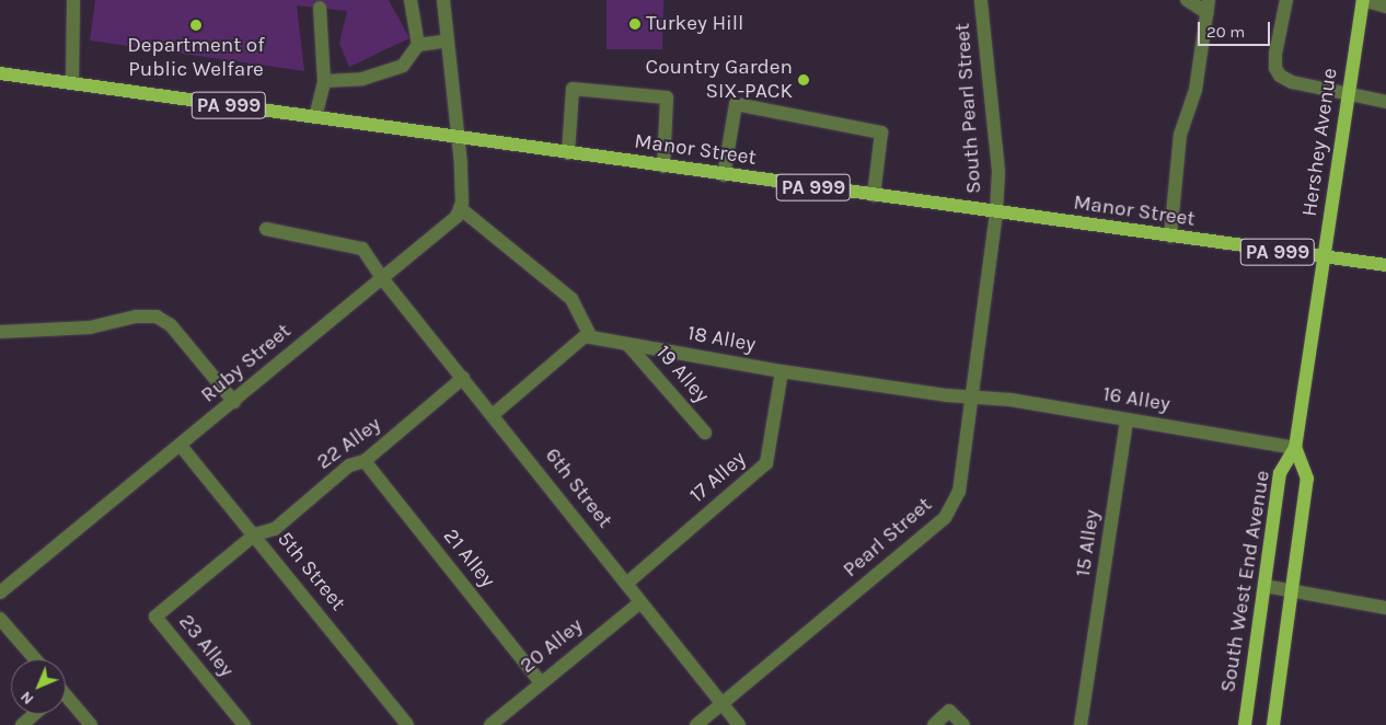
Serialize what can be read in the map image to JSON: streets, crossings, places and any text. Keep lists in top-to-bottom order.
{
  "streets": {
    "main road": [
      "PA 999",
      "Hershey Avenue",
      "Manor Street",
      "South West End Avenue"
    ],
    "street": [
      "South Pearl Street",
      "18 Alley",
      "Ruby Street",
      "19 Alley",
      "16 Alley",
      "22 Alley",
      "17 Alley",
      "6th Street",
      "Pearl Street",
      "15 Alley",
      "21 Alley",
      "5th Street",
      "23 Alley",
      "20 Alley"
    ]
  },
  "crossings": [
    ["South Pearl Street", "Manor Street"],
    ["South Pearl Street", "Pearl Street"],
    ["Hershey Avenue", "Manor Street"],
    ["Hershey Avenue", "South West End Avenue"],
    ["Manor Street", "Pearl Street"],
    ["Manor Street", "South West End Avenue"],
    ["18 Alley", "19 Alley"],
    ["18 Alley", "16 Alley"],
    ["18 Alley", "17 Alley"],
    ["18 Alley", "Pearl Street"],
    ["Ruby Street", "6th Street"],
    ["Ruby Street", "5th Street"],
    ["16 Alley", "Pearl Street"],
    ["16 Alley", "15 Alley"],
    ["16 Alley", "South West End Avenue"],
    ["22 Alley", "6th Street"],
    ["22 Alley", "21 Alley"],
    ["22 Alley", "5th Street"],
    ["22 Alley", "23 Alley"],
    ["17 Alley", "6th Street"],
    ["6th Street", "Pearl Street"],
    ["6th Street", "20 Alley"],
    ["21 Alley", "20 Alley"],
    ["5th Street", "23 Alley"]
  ],
  "places": ["Turkey Hill", "Department of Public Welfare", "Country Garden SIX-PACK"],
  "scale_bar": "20 m",
  "north": "bottom left"
}
